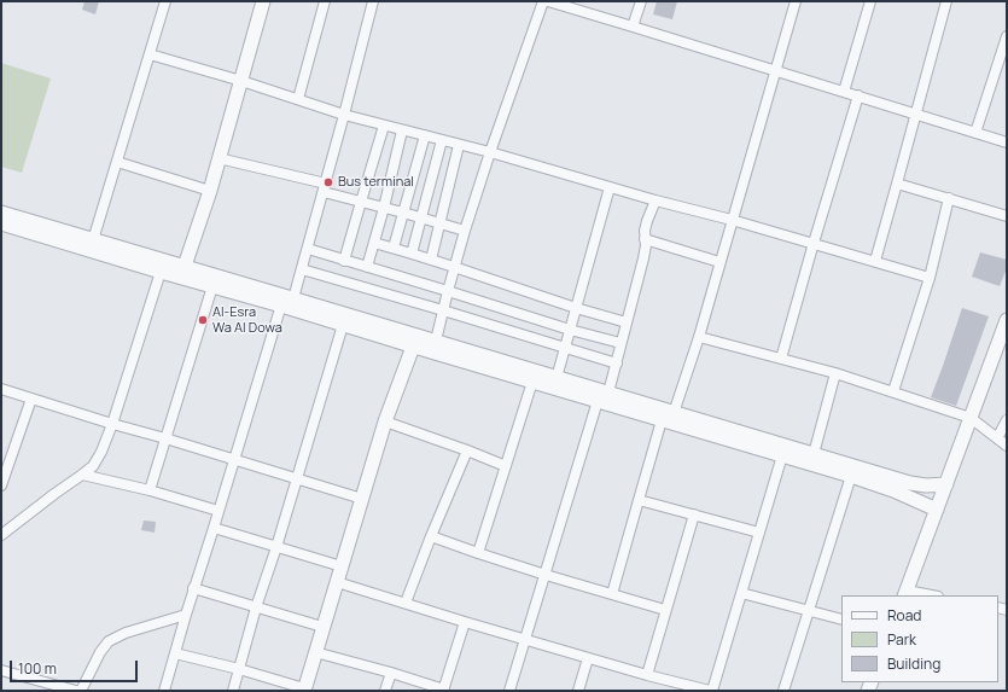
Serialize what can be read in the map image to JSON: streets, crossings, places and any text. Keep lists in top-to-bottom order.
{
  "places": ["Bus terminal", "Al-Esra Wa Al Dowa"],
  "legend": ["Road", "Park", "Building"],
  "scale_bar": "100 m"
}
